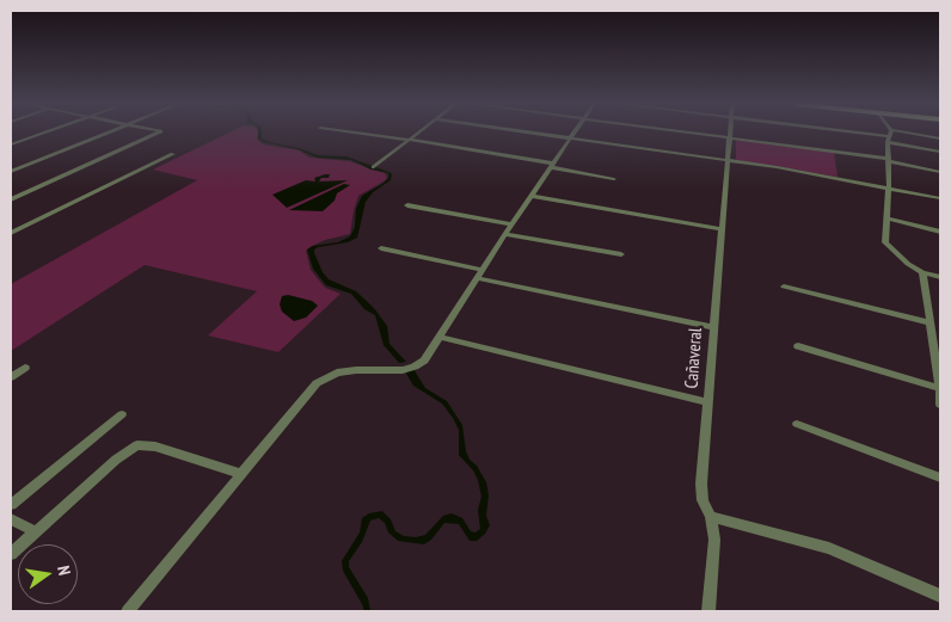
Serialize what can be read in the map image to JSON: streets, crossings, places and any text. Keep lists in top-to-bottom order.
{
  "streets": {
    "street": ["Cañaveral"]
  },
  "north": "right"
}
